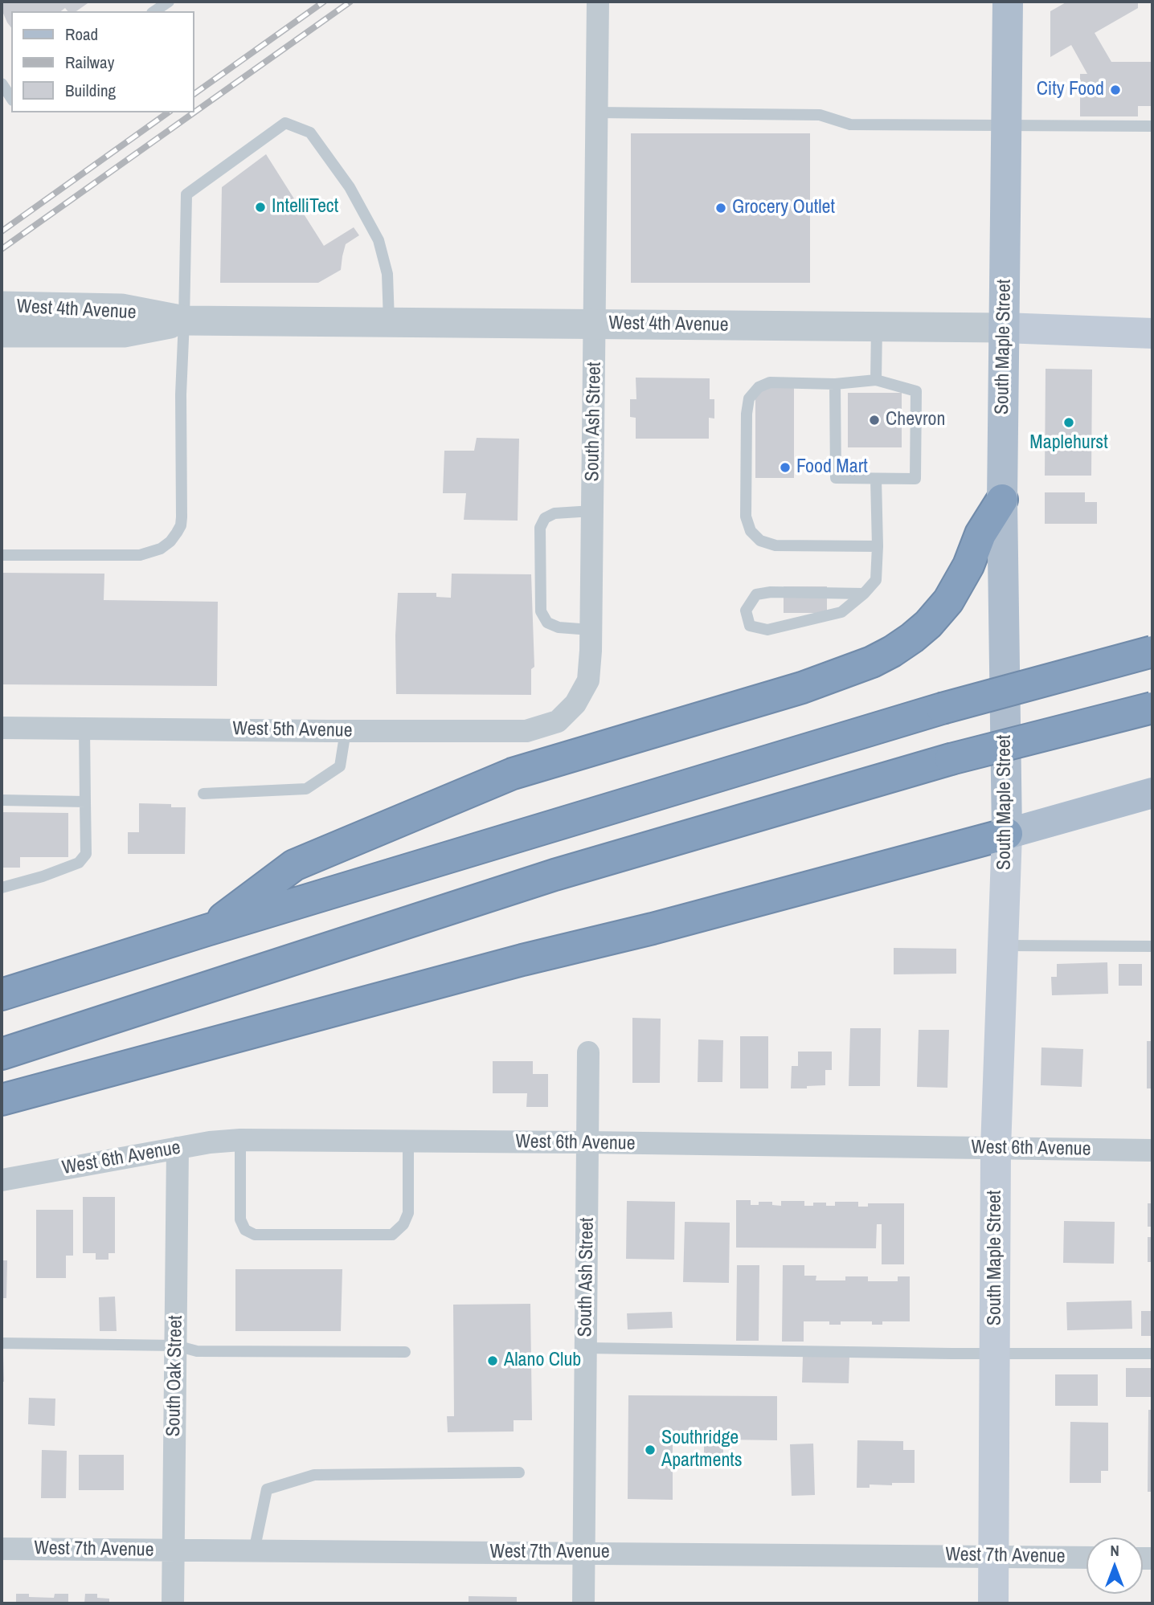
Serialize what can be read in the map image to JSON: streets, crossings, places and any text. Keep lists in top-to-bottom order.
{
  "streets": {
    "main road": ["West 4th Avenue", "South Maple Street"],
    "street": [
      "South Ash Street",
      "West 5th Avenue",
      "West 6th Avenue",
      "South Oak Street",
      "West 7th Avenue"
    ]
  },
  "crossings": [
    ["West 4th Avenue", "South Maple Street"],
    ["West 4th Avenue", "South Ash Street"],
    ["South Maple Street", "West 6th Avenue"],
    ["South Maple Street", "West 7th Avenue"],
    ["South Ash Street", "West 5th Avenue"],
    ["South Ash Street", "West 6th Avenue"],
    ["South Ash Street", "West 7th Avenue"],
    ["West 6th Avenue", "South Oak Street"],
    ["South Oak Street", "West 7th Avenue"]
  ],
  "places": [
    "City Food",
    "IntelliTect",
    "Grocery Outlet",
    "Chevron",
    "Maplehurst",
    "Food Mart",
    "Alano Club",
    "Southridge Apartments"
  ],
  "legend": ["Road", "Railway", "Building"],
  "north": "top"
}
